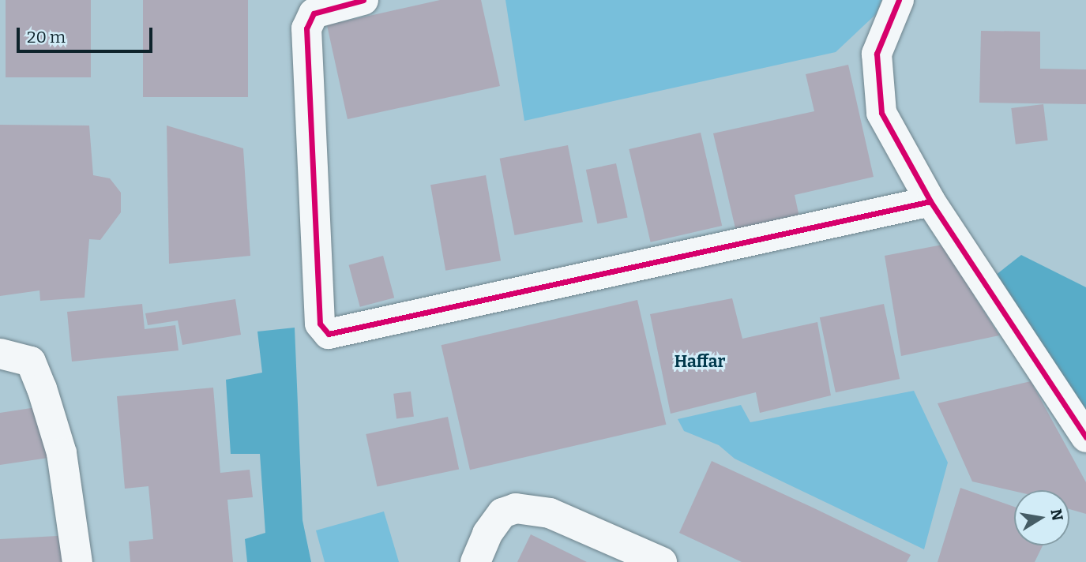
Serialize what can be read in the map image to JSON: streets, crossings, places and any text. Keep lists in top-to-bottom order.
{
  "districts": ["Haffar"],
  "scale_bar": "20 m",
  "north": "right"
}
